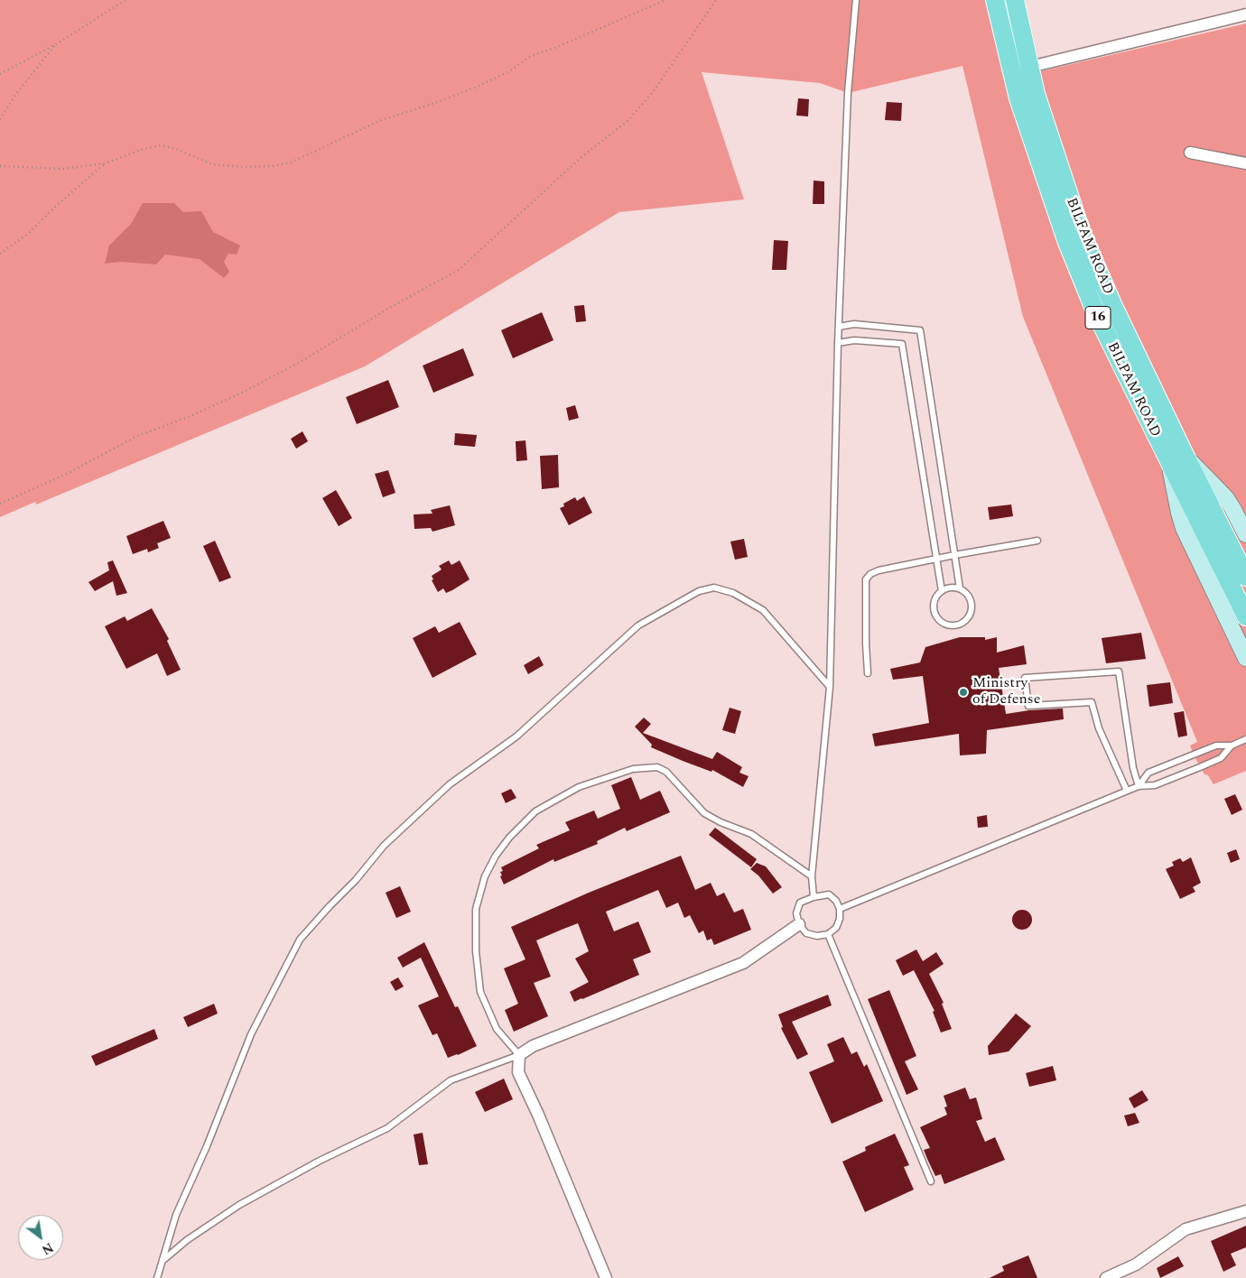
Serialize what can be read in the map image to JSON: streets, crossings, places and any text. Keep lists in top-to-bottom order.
{
  "streets": {
    "main road": ["BILFAM ROAD", "16", "BILPAM ROAD"]
  },
  "crossings": [
    ["BILFAM ROAD", "BILPAM ROAD"]
  ],
  "places": ["Ministry of Defense"],
  "north": "bottom right"
}
